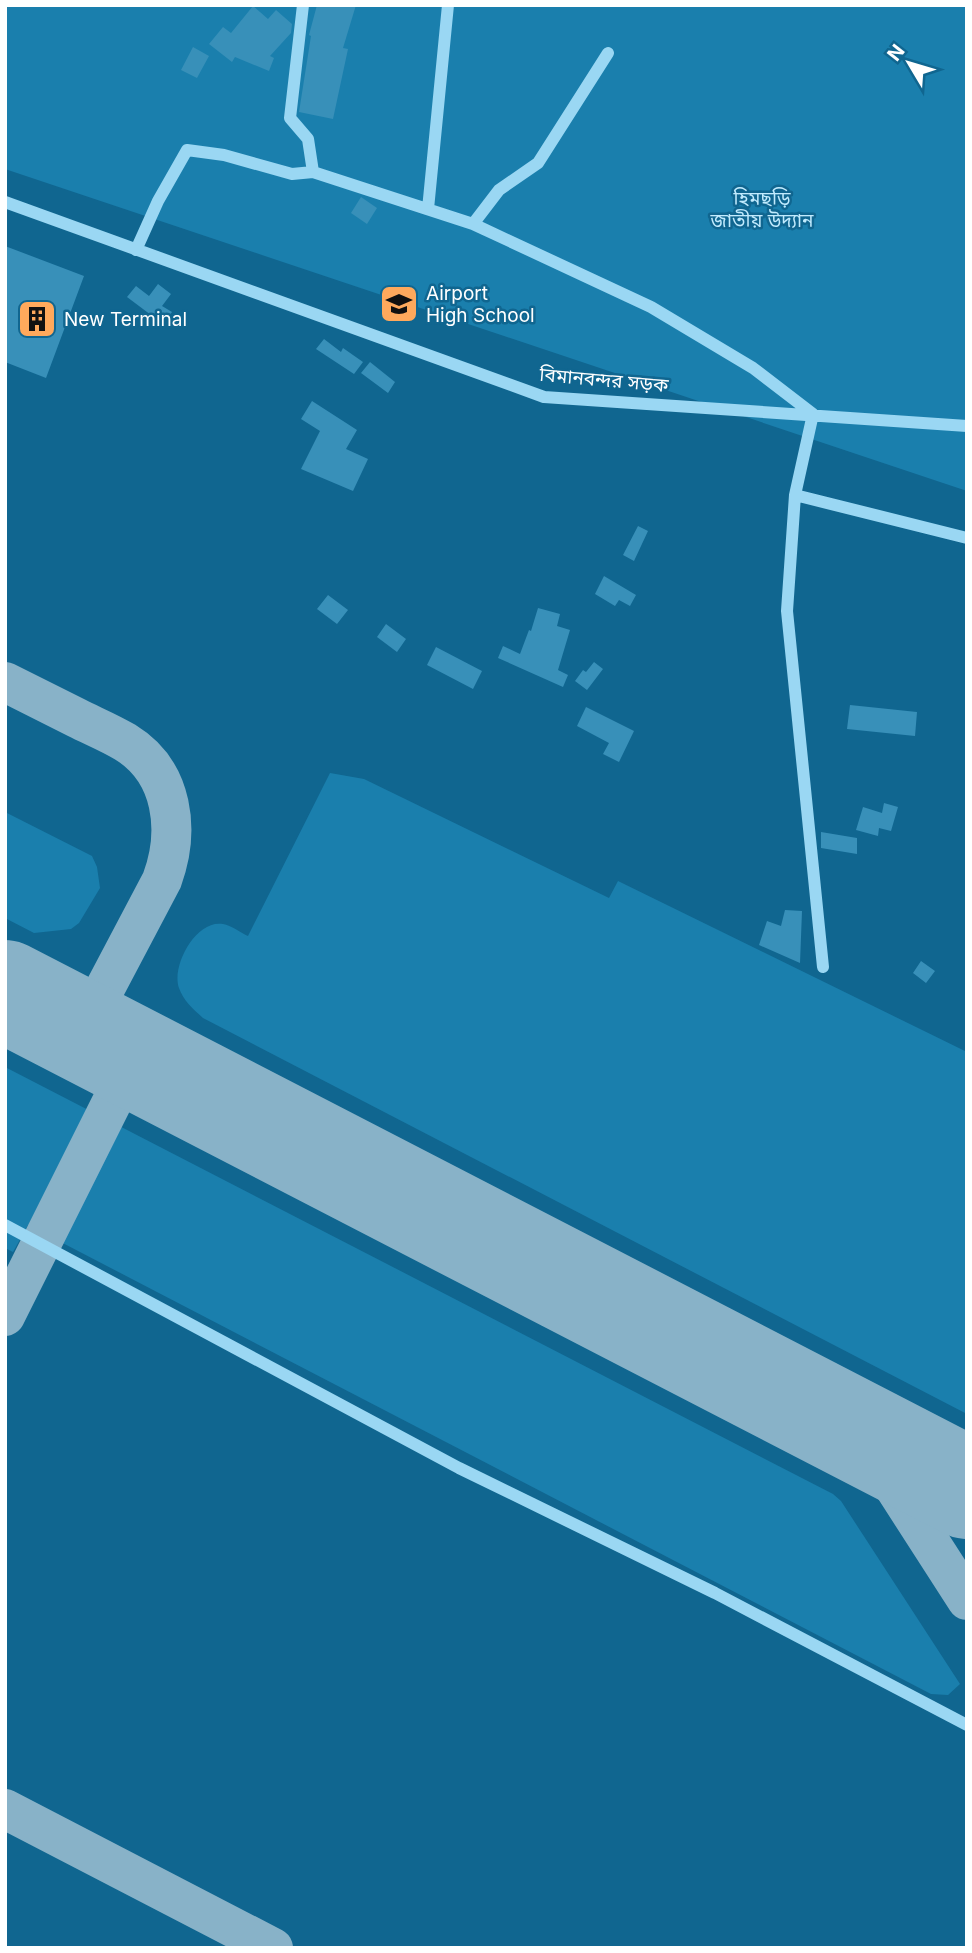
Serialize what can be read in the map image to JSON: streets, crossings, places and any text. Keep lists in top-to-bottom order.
{
  "streets": {
    "street": ["বিমানবন্দর সড়ক"]
  },
  "parks": ["হিমছড়ি জাতীয় উদ্যান"],
  "places": {
    "school or university": ["Airport High School"],
    "building": ["New Terminal"]
  },
  "north": "top left"
}
